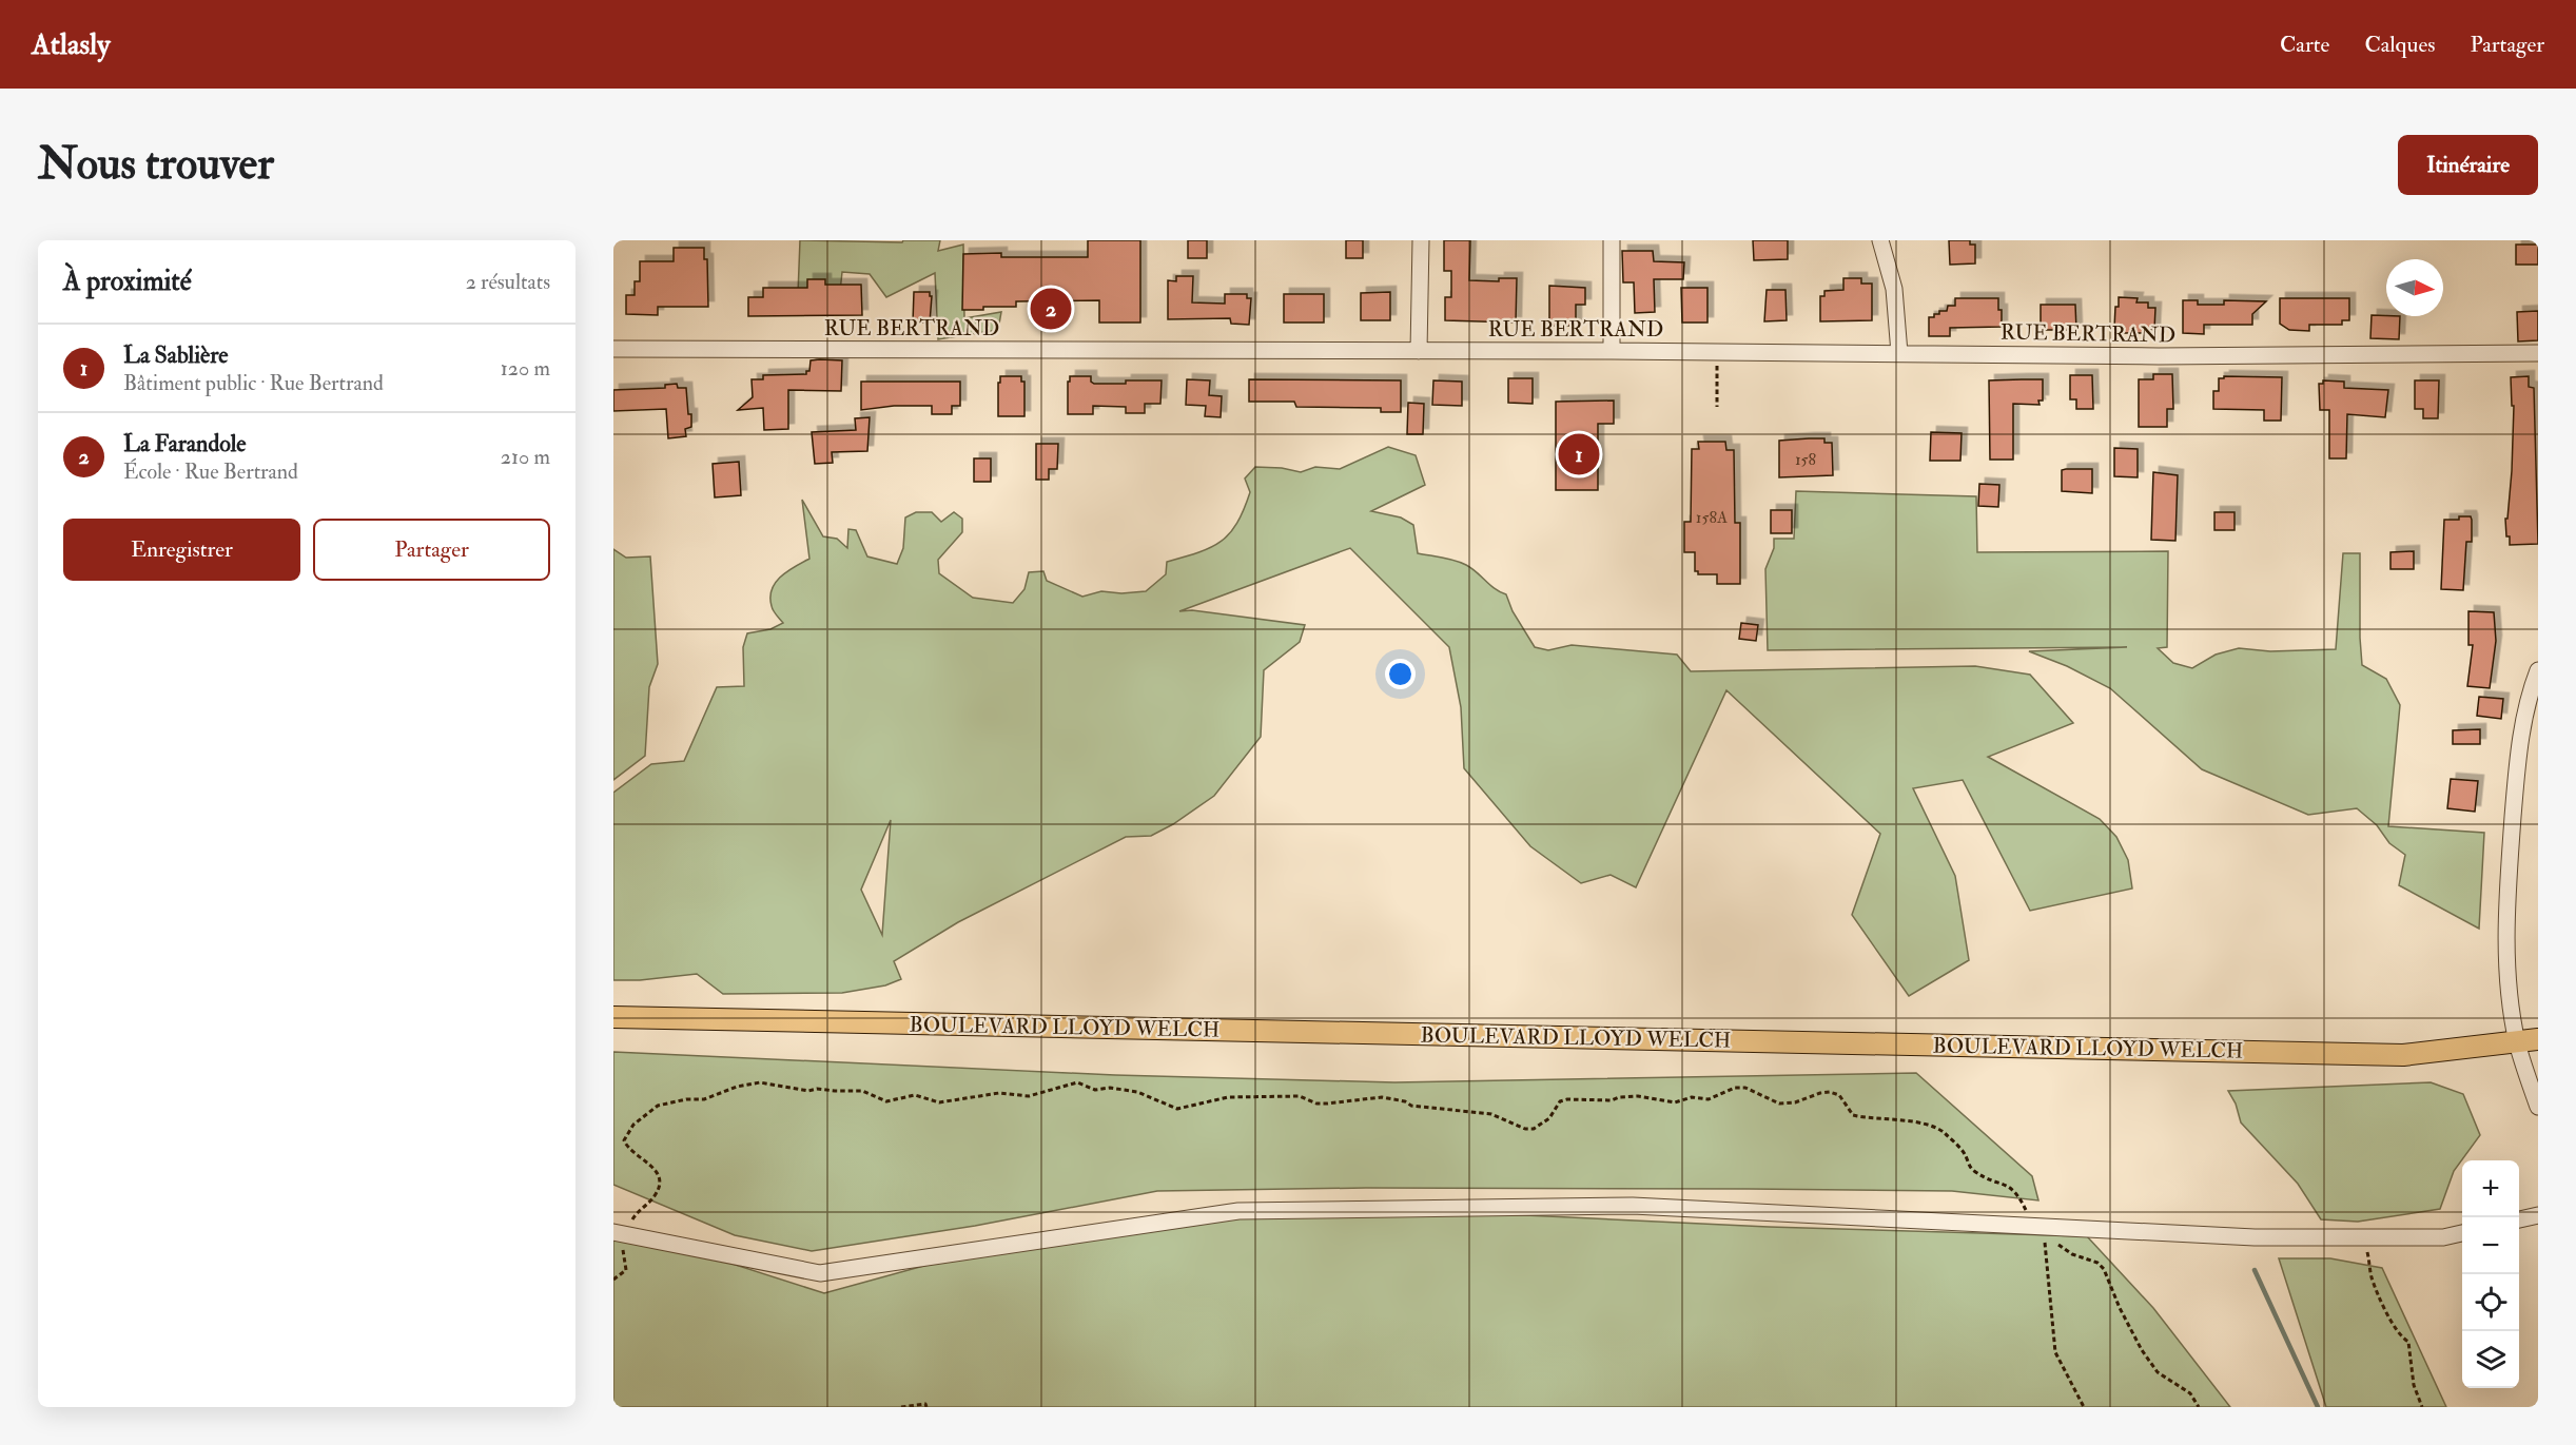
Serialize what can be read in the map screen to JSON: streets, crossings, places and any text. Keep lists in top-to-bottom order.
{
  "streets": {
    "main road": ["BOULEVARD LLOYD WELCH"],
    "street": ["RUE BERTRAND"]
  },
  "house_numbers": ["158", "158A"],
  "north": "right",
  "page": {
    "header": "Atlasly",
    "nav": ["Carte", "Calques", "Partager"],
    "buttons": [
      "Itinéraire",
      ["Enregistrer", "Partager"]
    ],
    "title": "Nous trouver",
    "heading": ["À proximité", "2 résultats"],
    "pins": ["2", "1"],
    "list": [
      {
        "mark": "1",
        "name": "La Sablière",
        "note": "Bâtiment public · Rue Bertrand",
        "value": "120 m"
      },
      {
        "mark": "2",
        "name": "La Farandole",
        "note": "École · Rue Bertrand",
        "value": "210 m"
      }
    ],
    "map_buttons": ["+", "−"]
  }
}
